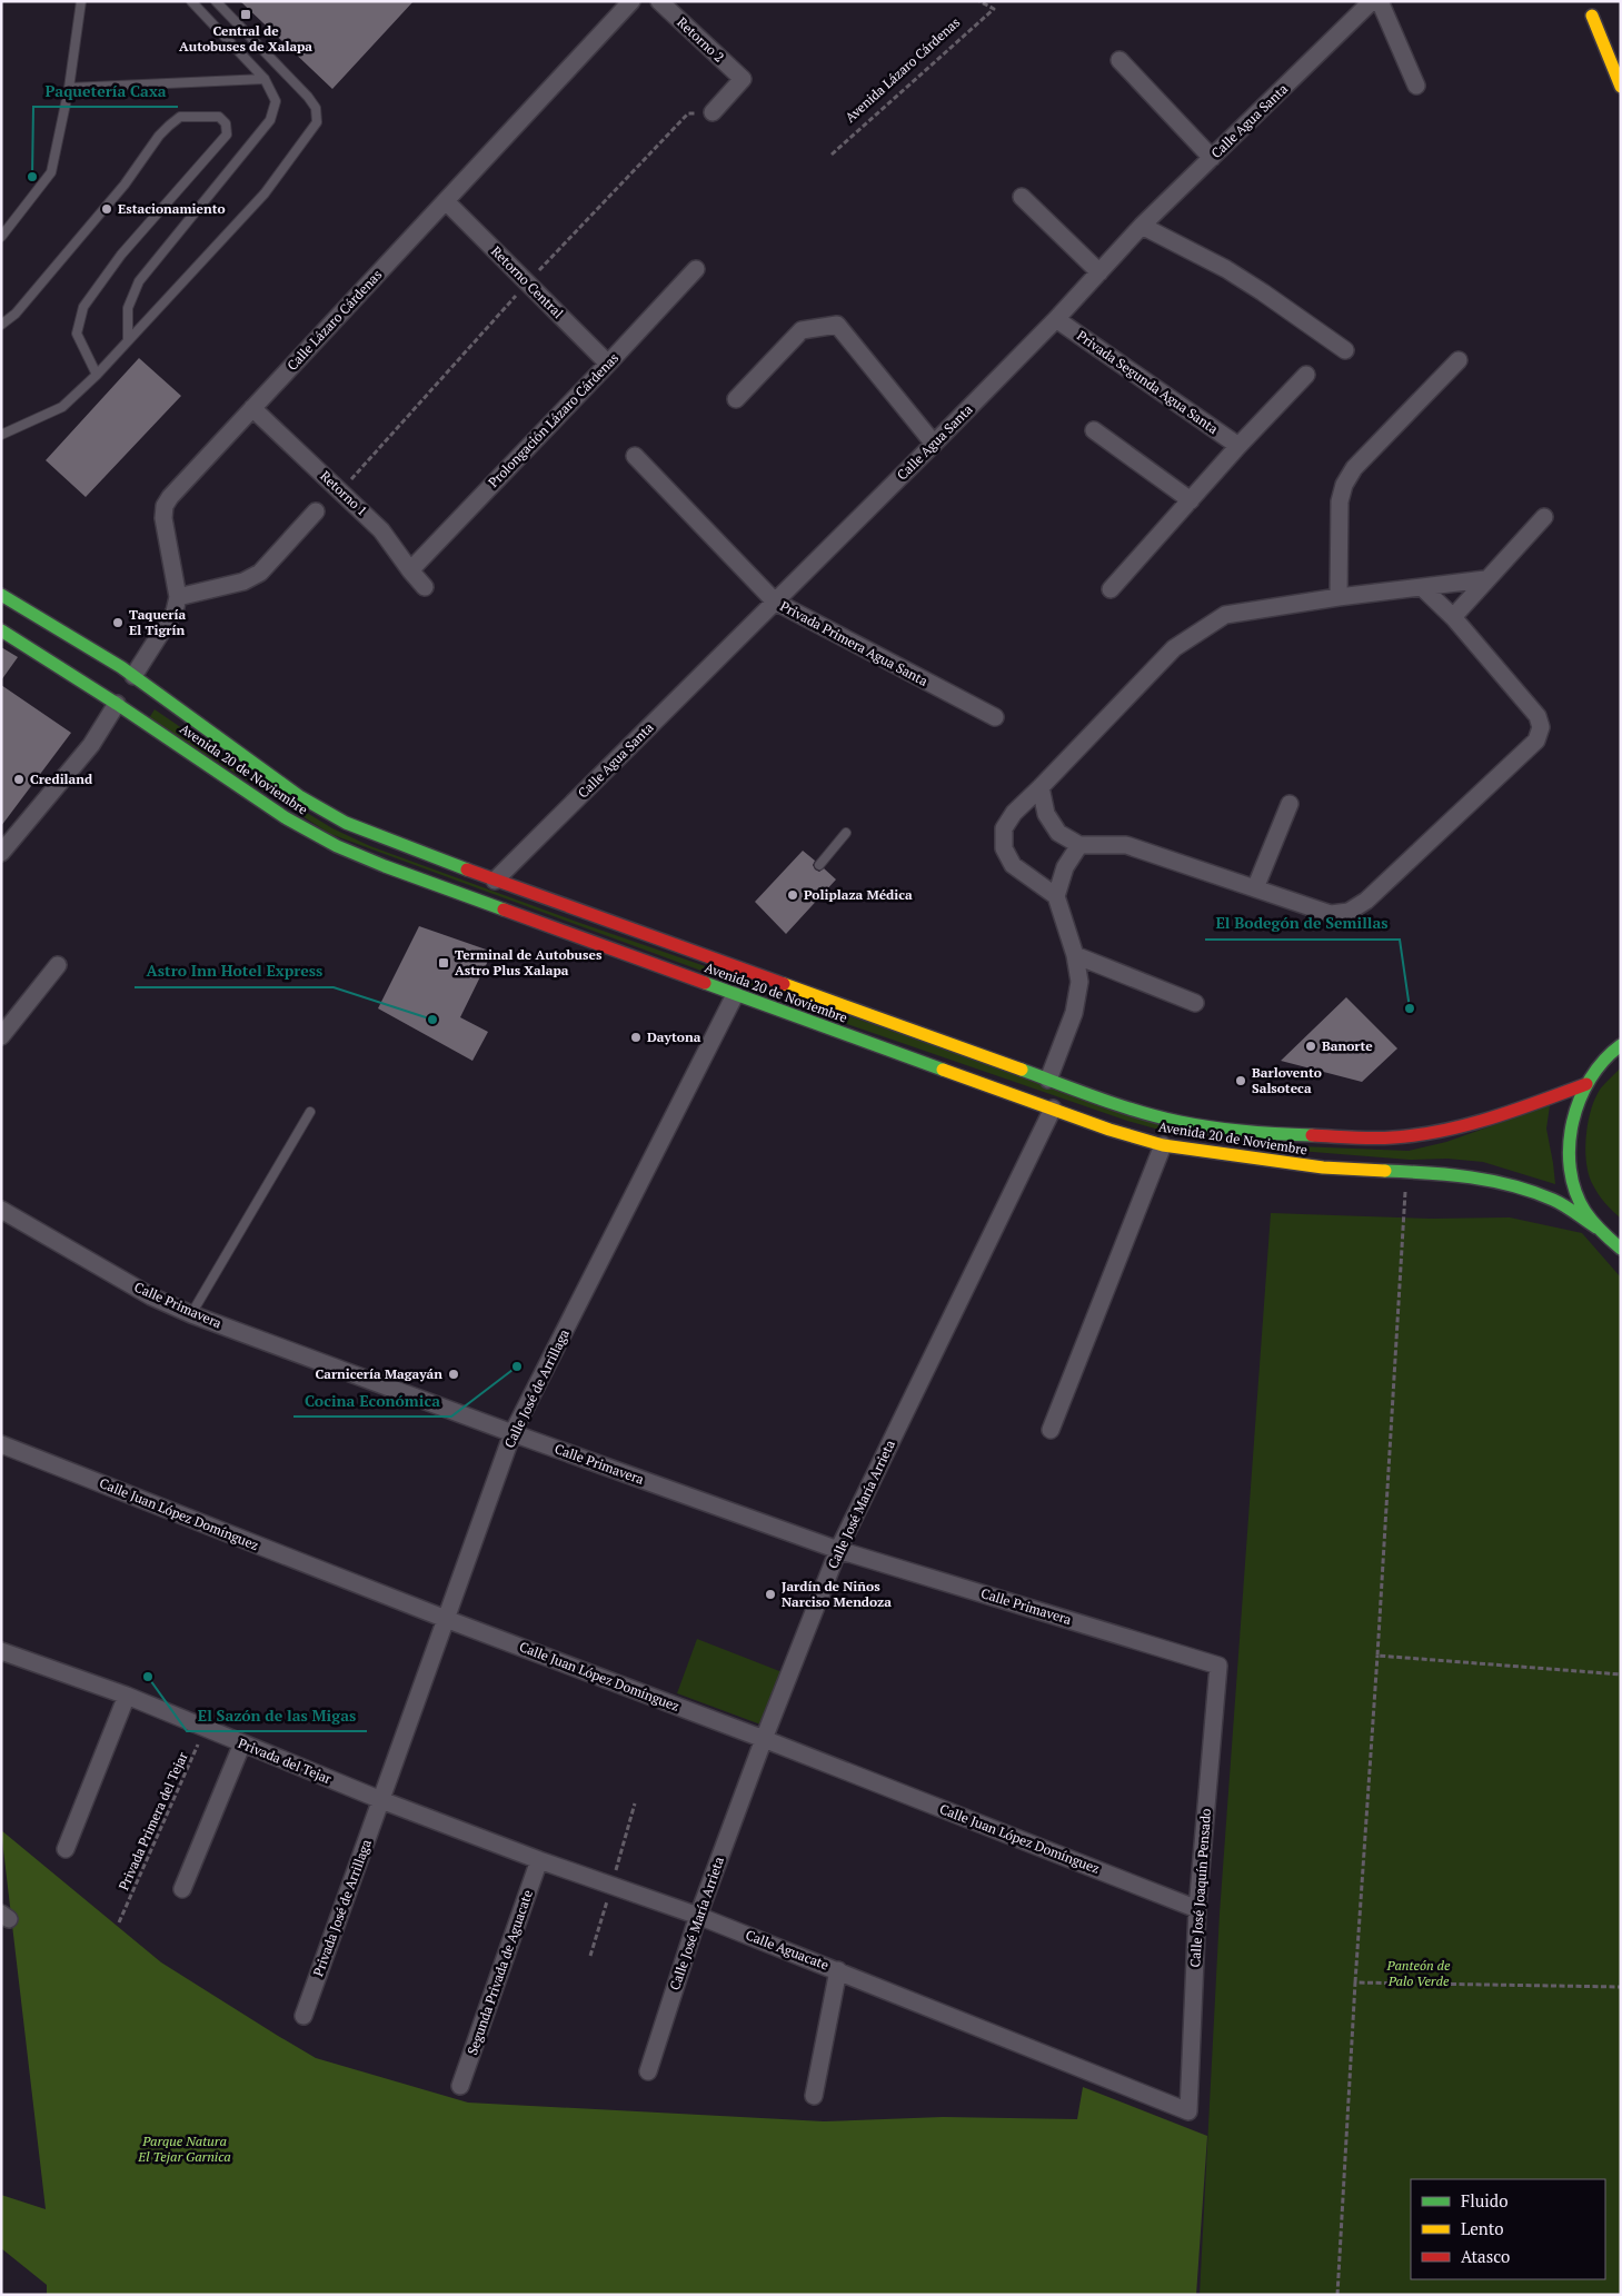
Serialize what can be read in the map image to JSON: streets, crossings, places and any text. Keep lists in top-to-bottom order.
{
  "streets": {
    "main road": ["Avenida 20 de Noviembre"],
    "street": [
      "Retorno 2",
      "Calle Agua Santa",
      "Retorno Central",
      "Calle Lázaro Cárdenas",
      "Privada Segunda Agua Santa",
      "Prolongación Lázaro Cárdenas",
      "Retorno 1",
      "Privada Primera Agua Santa",
      "Calle Primavera",
      "Calle José de Arrillaga",
      "Calle José María Arrieta",
      "Calle Juan López Domínguez",
      "Privada del Tejar",
      "Calle José Joaquín Pensado",
      "Privada José de Arrillaga",
      "Calle Aguacate",
      "Segunda Privada de Aguacate"
    ],
    "path": ["Avenida Lázaro Cárdenas", "Privada Primera del Tejar"]
  },
  "crossings": [
    ["Calle Agua Santa", "Privada Segunda Agua Santa"],
    ["Calle Agua Santa", "Privada Primera Agua Santa"],
    ["Calle Agua Santa", "Avenida 20 de Noviembre"],
    ["Retorno Central", "Calle Lázaro Cárdenas"],
    ["Retorno Central", "Prolongación Lázaro Cárdenas"],
    ["Calle Lázaro Cárdenas", "Retorno 1"],
    ["Prolongación Lázaro Cárdenas", "Retorno 1"],
    ["Avenida 20 de Noviembre", "Calle José de Arrillaga"],
    ["Avenida 20 de Noviembre", "Calle José María Arrieta"],
    ["Calle Primavera", "Calle José de Arrillaga"],
    ["Calle Primavera", "Calle José María Arrieta"],
    ["Calle Primavera", "Calle José Joaquín Pensado"],
    ["Calle José de Arrillaga", "Calle Juan López Domínguez"],
    ["Calle José de Arrillaga", "Privada del Tejar"],
    ["Calle José de Arrillaga", "Privada José de Arrillaga"],
    ["Calle José de Arrillaga", "Calle Aguacate"],
    ["Calle José María Arrieta", "Calle Juan López Domínguez"],
    ["Calle José María Arrieta", "Calle Aguacate"],
    ["Calle Juan López Domínguez", "Calle José Joaquín Pensado"],
    ["Privada del Tejar", "Privada Primera del Tejar"],
    ["Privada del Tejar", "Privada José de Arrillaga"],
    ["Privada del Tejar", "Calle Aguacate"],
    ["Calle José Joaquín Pensado", "Calle Aguacate"],
    ["Privada José de Arrillaga", "Calle Aguacate"],
    ["Calle Aguacate", "Segunda Privada de Aguacate"]
  ],
  "parks": ["Panteón de Palo Verde", "Parque Natura El Tejar Garnica"],
  "places": {
    "transit": ["Central de Autobuses de Xalapa", "Terminal de Autobuses Astro Plus Xalapa"],
    "other": [
      "Paquetería Caxa",
      "Estacionamiento",
      "Taquería El Tigrín",
      "Crediland",
      "Poliplaza Médica",
      "El Bodegón de Semillas",
      "Astro Inn Hotel Express",
      "Daytona",
      "Banorte",
      "Barlovento Salsoteca",
      "Cocina Económica",
      "Carnicería Magayán",
      "Jardín de Niños Narciso Mendoza",
      "El Sazón de las Migas"
    ]
  },
  "legend": ["Fluido", "Lento", "Atasco"]
}
